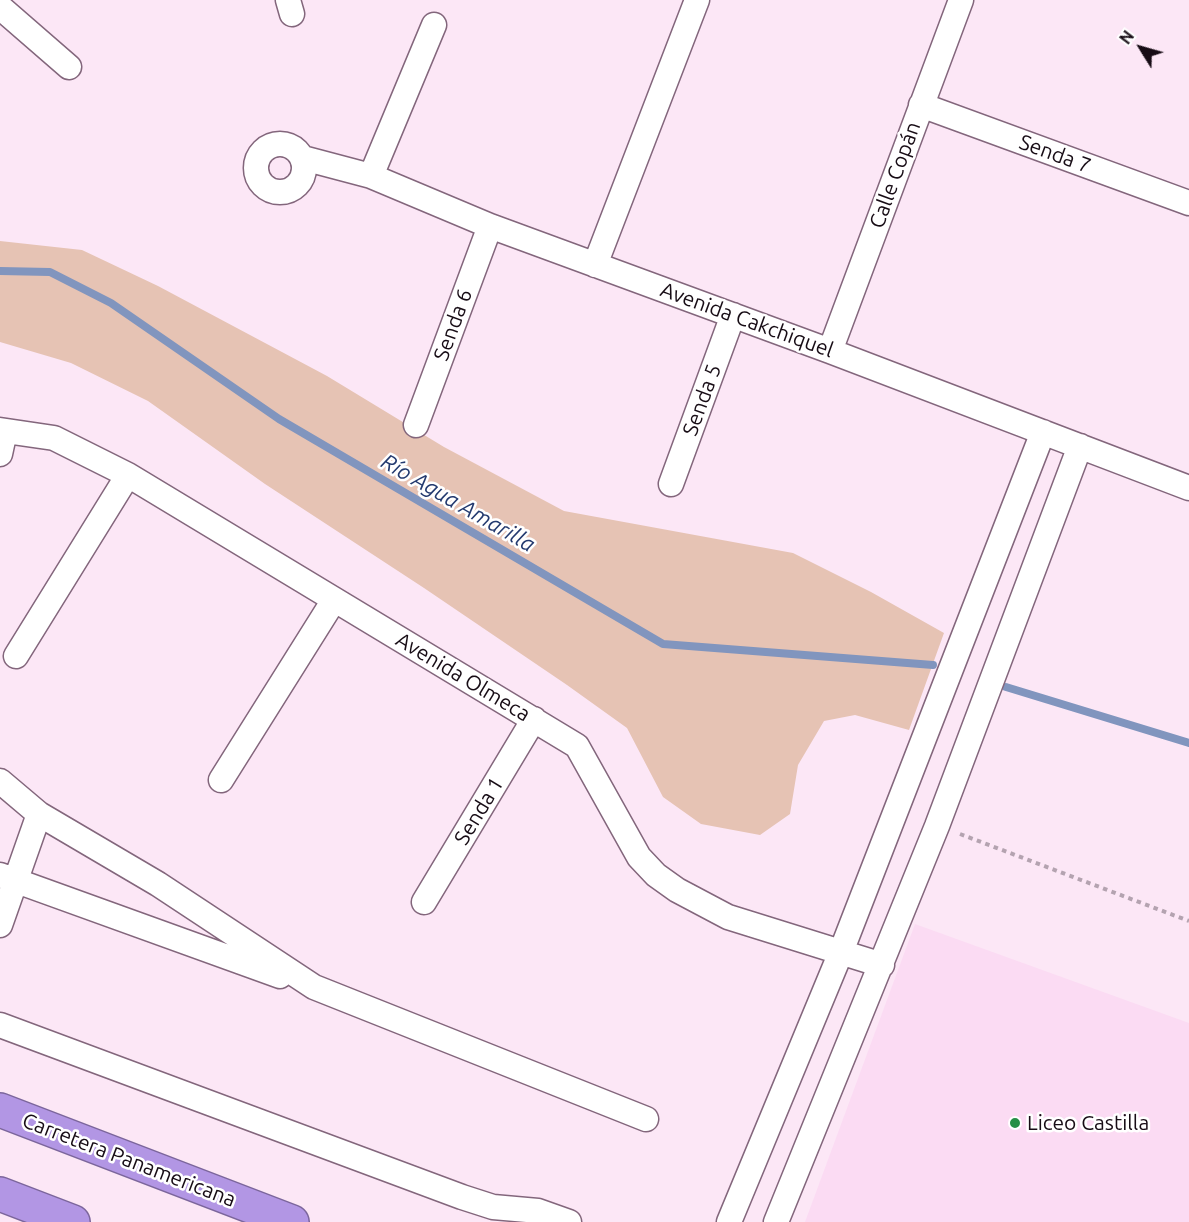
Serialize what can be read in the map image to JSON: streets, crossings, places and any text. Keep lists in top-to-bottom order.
{
  "streets": {
    "highway": ["Carretera Panamericana"],
    "street": [
      "Senda 7",
      "Calle Copán",
      "Avenida Cakchiquel",
      "Senda 6",
      "Senda 5",
      "Avenida Olmeca",
      "Senda 1"
    ]
  },
  "crossings": [
    ["Senda 7", "Calle Copán"],
    ["Calle Copán", "Avenida Cakchiquel"],
    ["Avenida Cakchiquel", "Senda 6"],
    ["Avenida Cakchiquel", "Senda 5"],
    ["Avenida Olmeca", "Senda 1"]
  ],
  "water": ["Río Agua Amarilla"],
  "places": ["Liceo Castilla"],
  "north": "top left"
}
